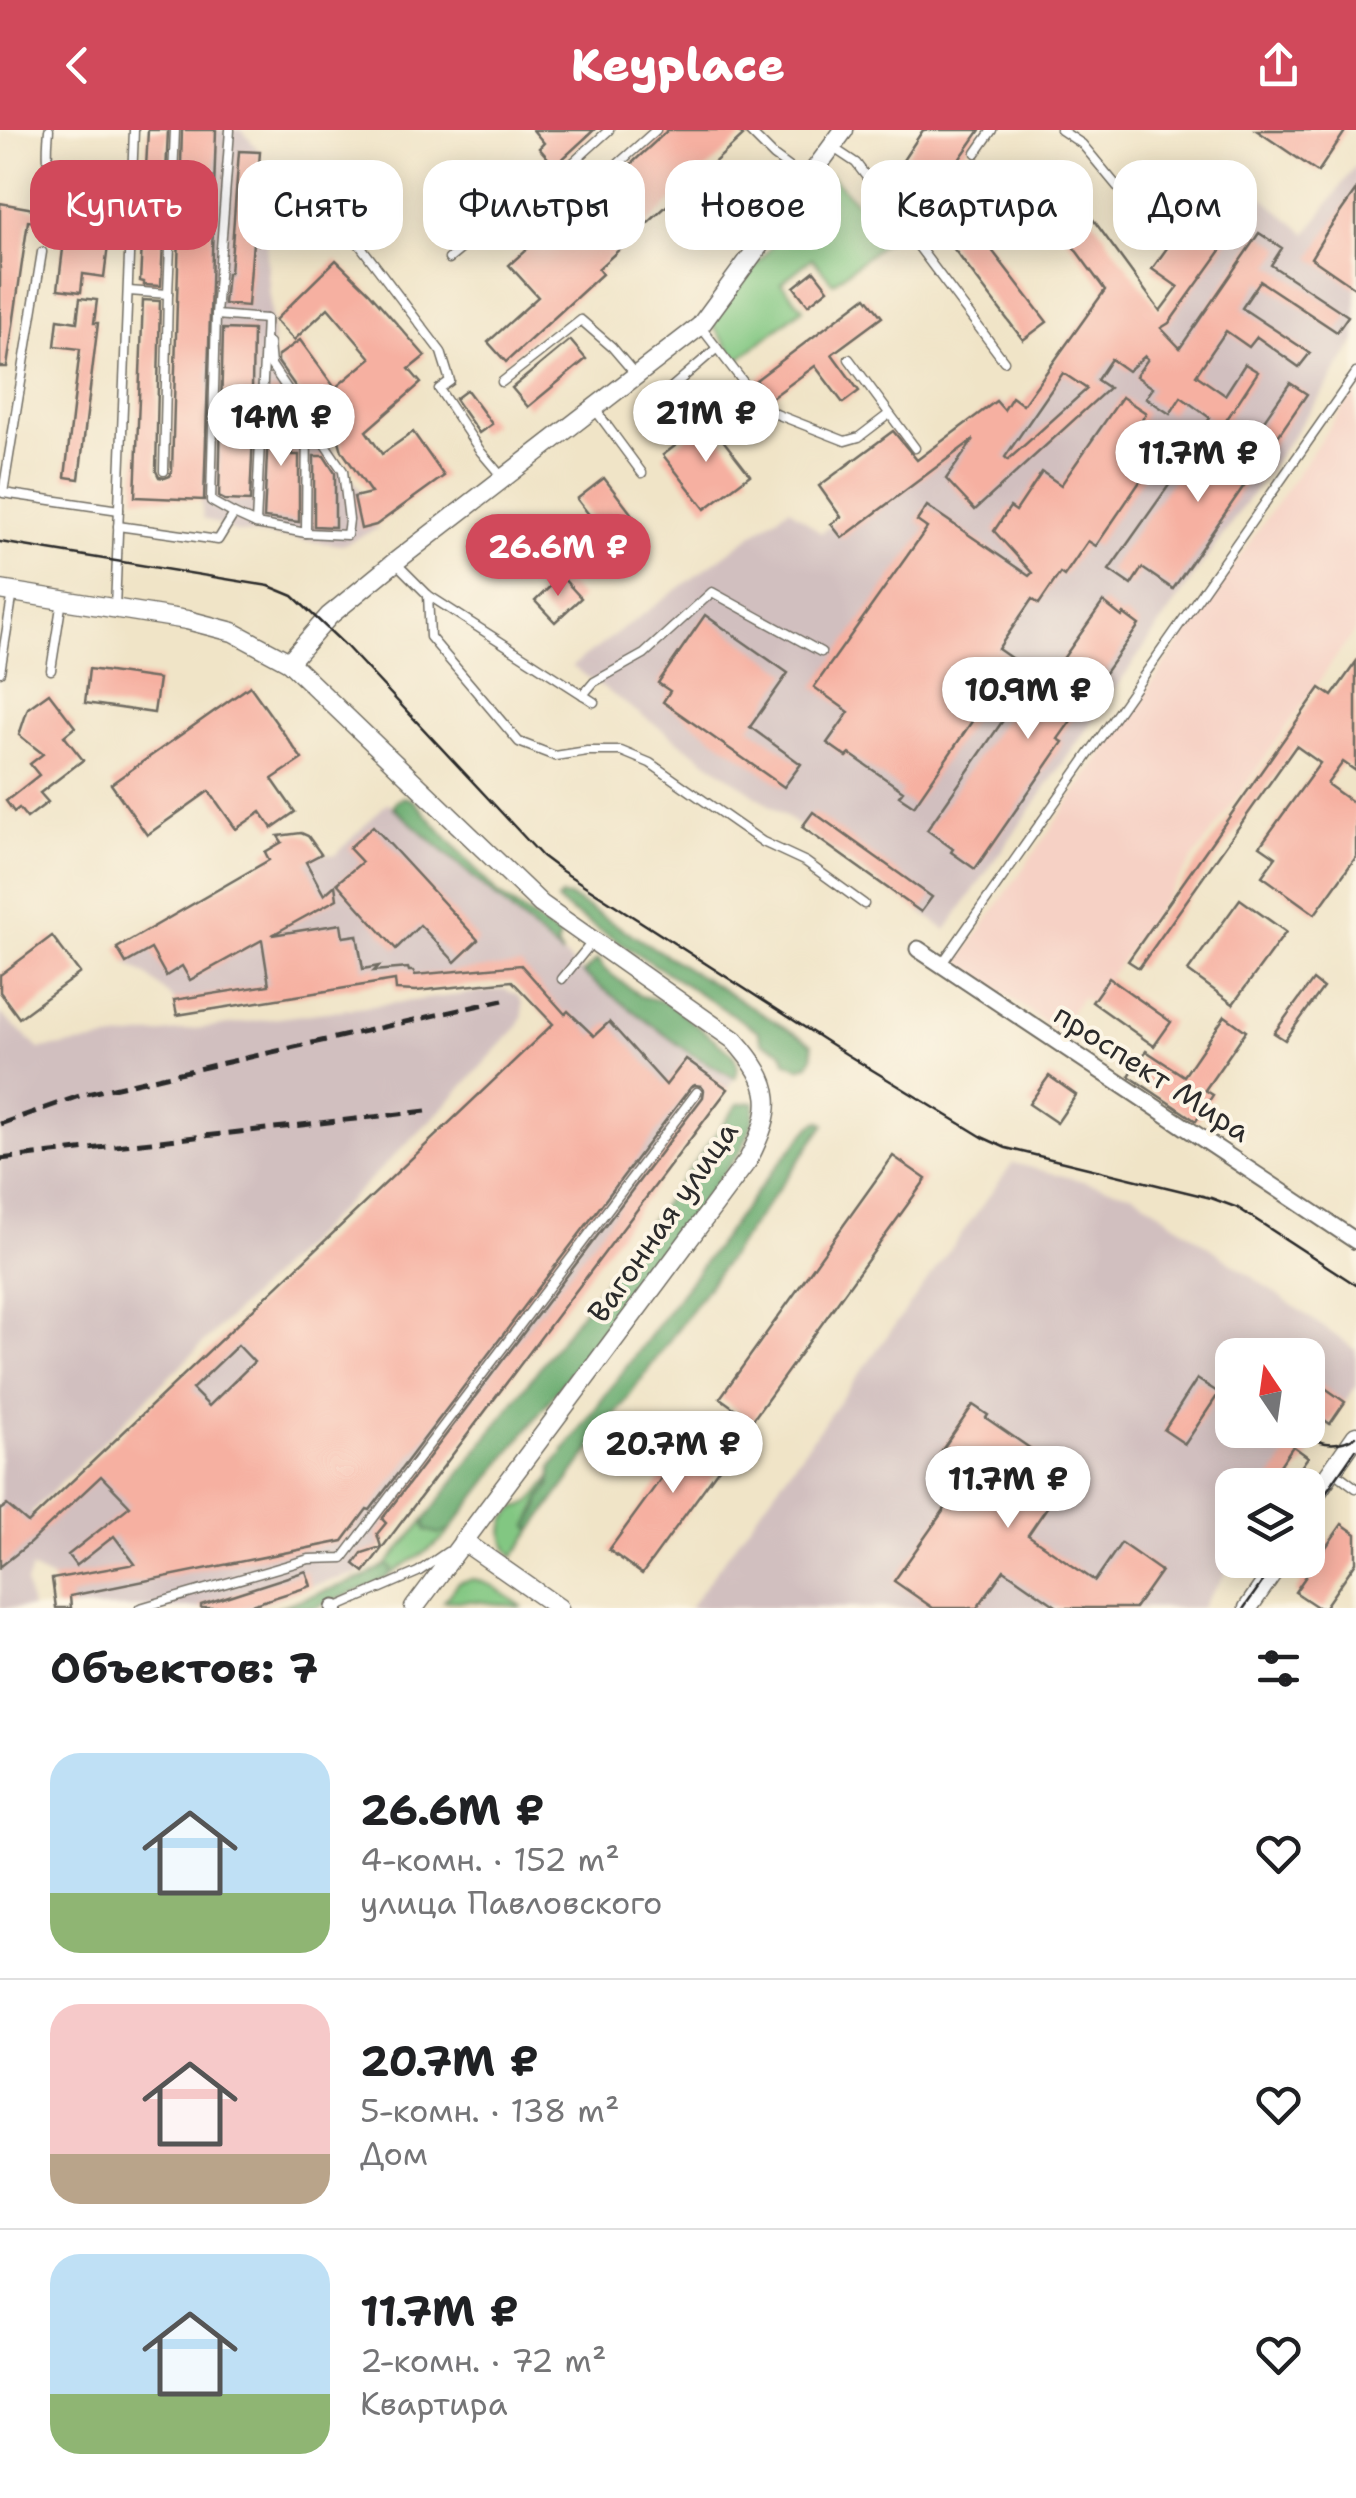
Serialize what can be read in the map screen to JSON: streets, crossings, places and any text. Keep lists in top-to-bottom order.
{
  "streets": {
    "street": ["проспект Мира", "Вагонная улица"]
  },
  "north": "top",
  "page": {
    "header": "Keyplace",
    "chip": [
      "Купить",
      "Снять",
      "Фильтры",
      "Новое",
      "Квартира",
      "Дом"
    ],
    "price": [
      "21M ₽",
      "14M ₽",
      "11.7M ₽",
      "26.6M ₽",
      "10.9M ₽",
      "20.7M ₽",
      "11.7M ₽"
    ],
    "heading": "Объектов: 7",
    "list": [
      {
        "name": "26.6M ₽",
        "note": "4-комн. · 152 m² · улица Павловского"
      },
      {
        "name": "20.7M ₽",
        "note": "5-комн. · 138 m² · Дом"
      },
      {
        "name": "11.7M ₽",
        "note": "2-комн. · 72 m² · Квартира"
      }
    ]
  }
}
